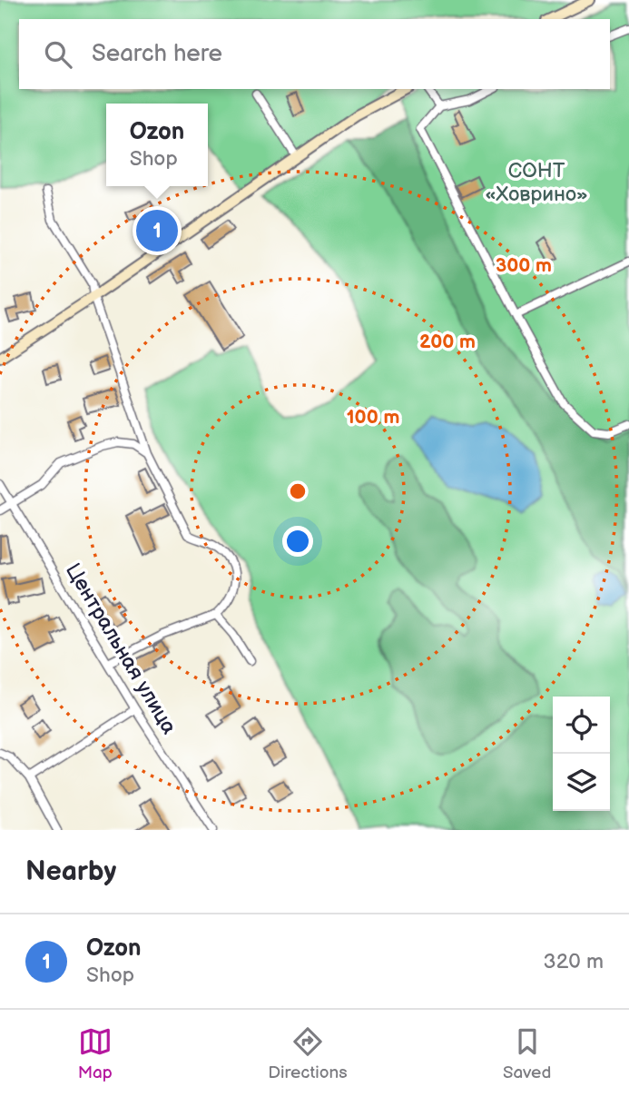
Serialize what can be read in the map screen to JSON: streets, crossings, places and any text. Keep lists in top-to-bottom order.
{
  "streets": {
    "street": ["Центральная улица"]
  },
  "parks": ["СОНТ «Ховрино»"],
  "page": {
    "search": "Search here",
    "popup": ["Ozon", "Shop"],
    "pins": "1",
    "heading": "Nearby",
    "list": [
      {
        "mark": "1",
        "name": "Ozon",
        "note": "Shop",
        "value": "320 m"
      }
    ],
    "nav": ["Map", "Directions", "Saved"]
  },
  "rings": ["300 m", "200 m", "100 m"]
}
